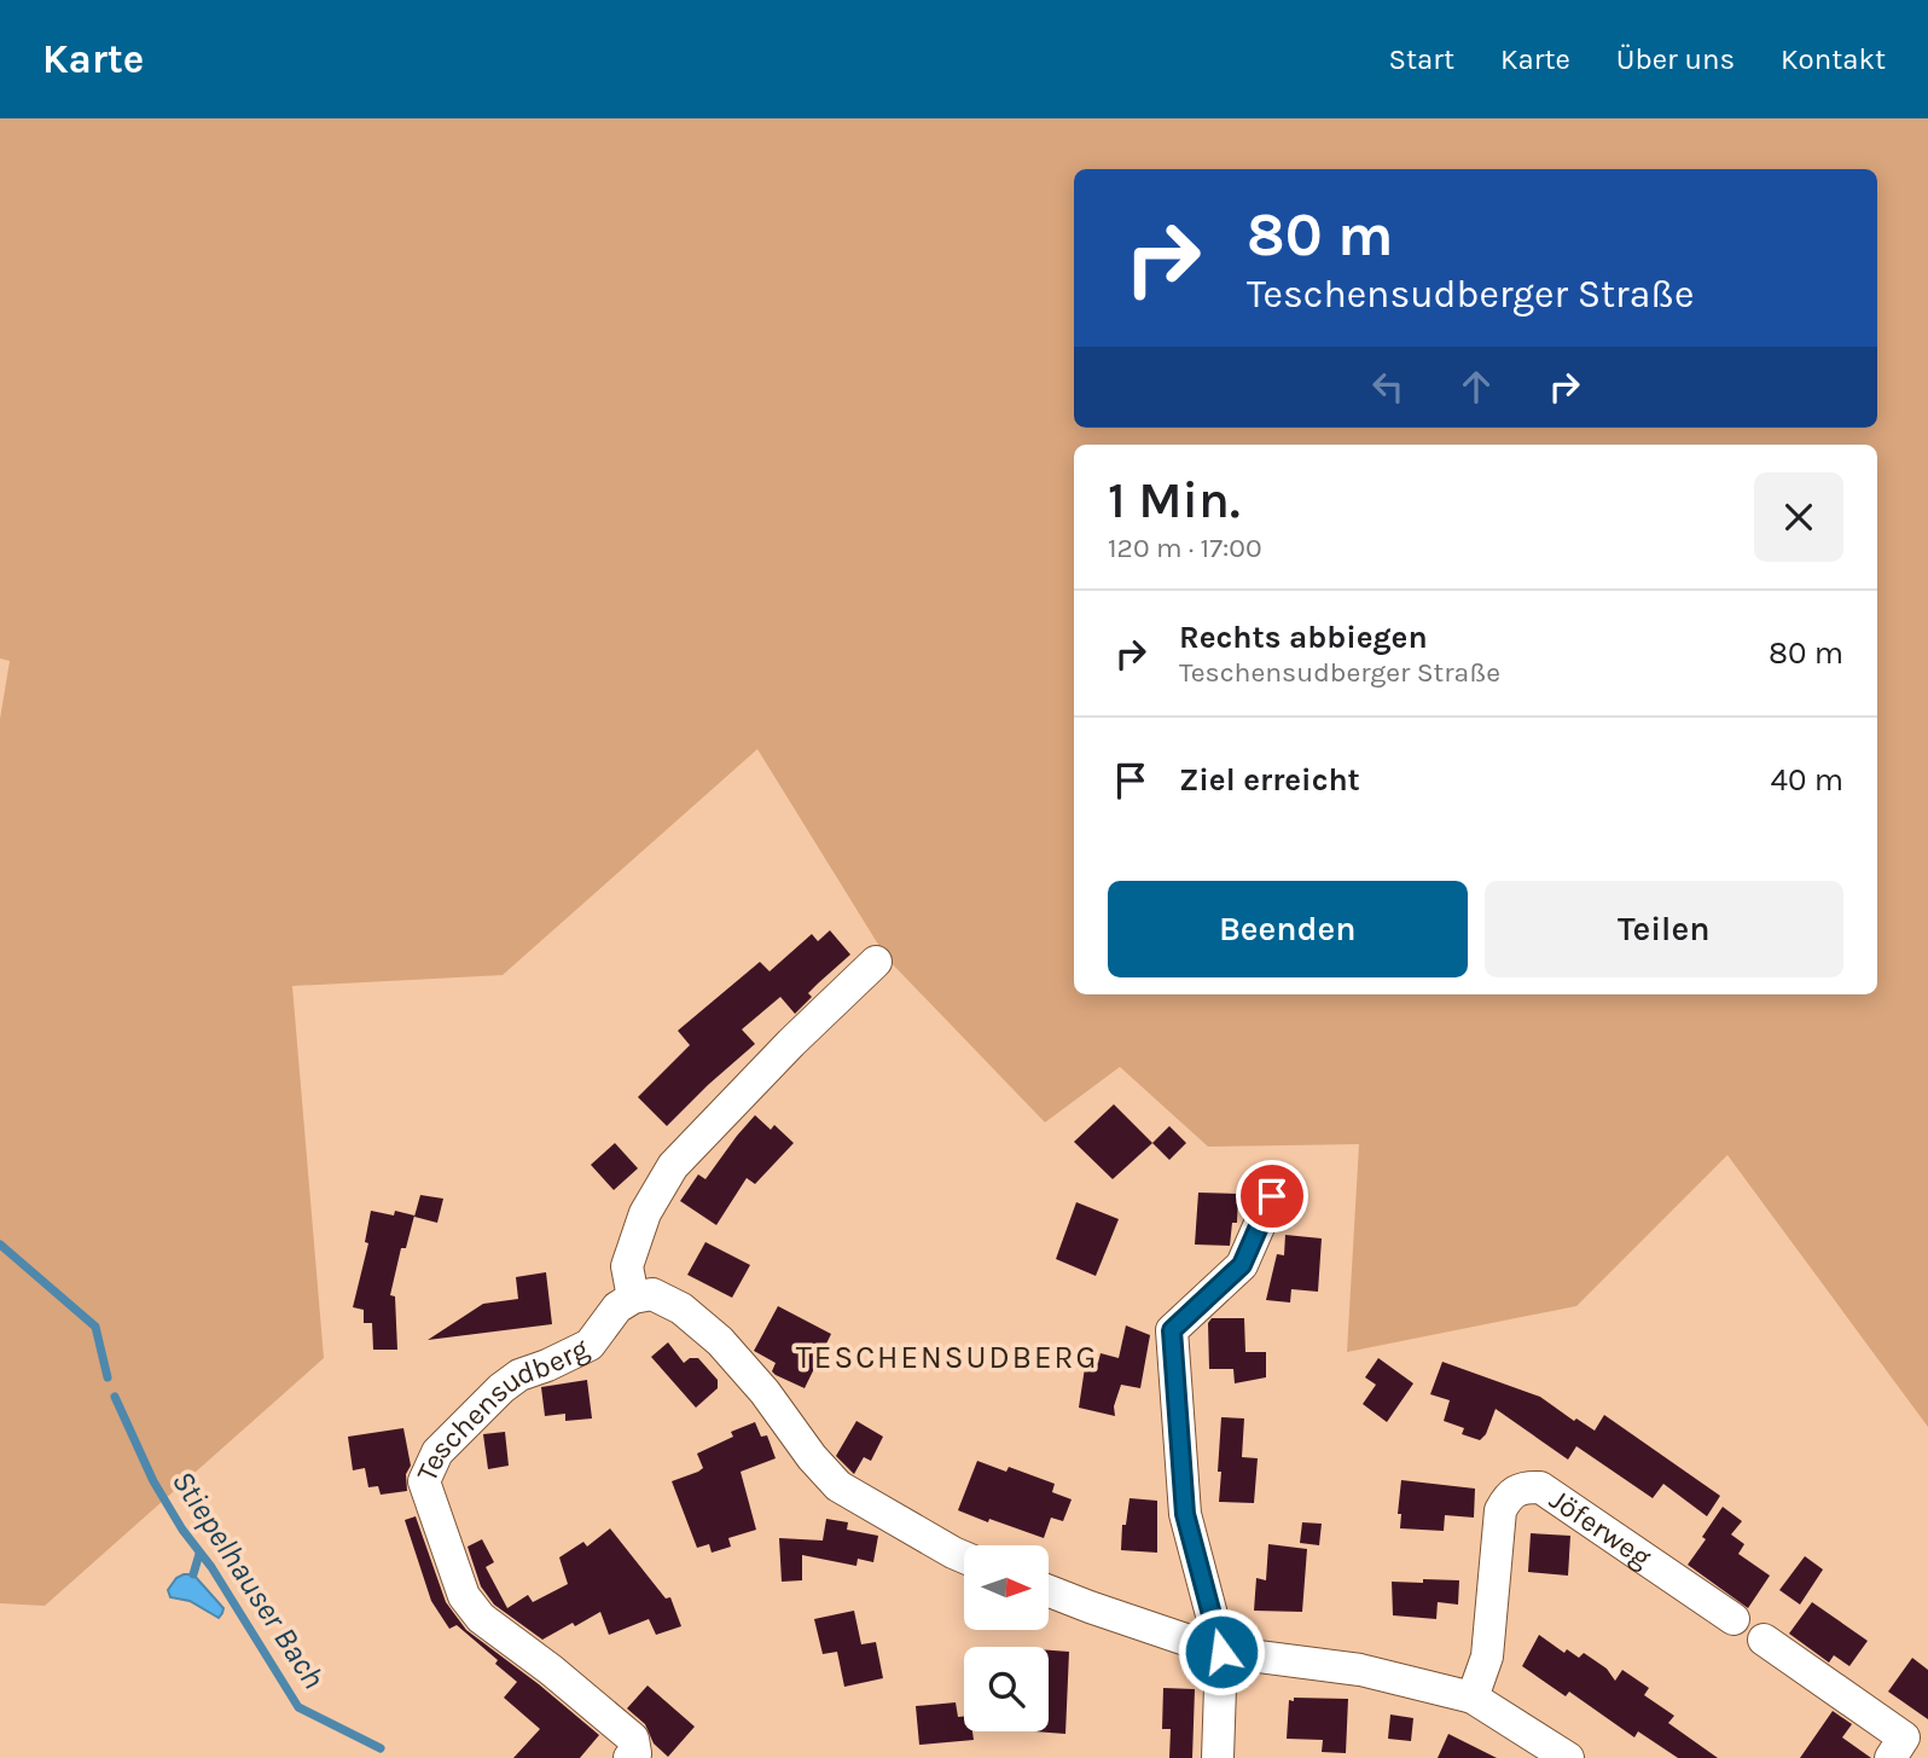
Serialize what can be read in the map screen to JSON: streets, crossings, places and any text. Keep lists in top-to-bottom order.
{
  "streets": {
    "street": ["Teschensudberg", "Jöferweg"]
  },
  "districts": ["TESCHENSUDBERG"],
  "water": ["Stiepelhauser Bach"],
  "north": "right",
  "page": {
    "header": "Karte",
    "nav": [
      "Start",
      "Karte",
      "Über uns",
      "Kontakt"
    ],
    "turn": ["80 m", "Teschensudberger Straße"],
    "heading": ["1 Min.", "120 m · 17:00"],
    "list": [
      {
        "name": "Rechts abbiegen",
        "note": "Teschensudberger Straße",
        "value": "80 m"
      },
      {
        "name": "Ziel erreicht",
        "value": "40 m"
      }
    ],
    "buttons": ["Beenden", "Teilen"]
  }
}
